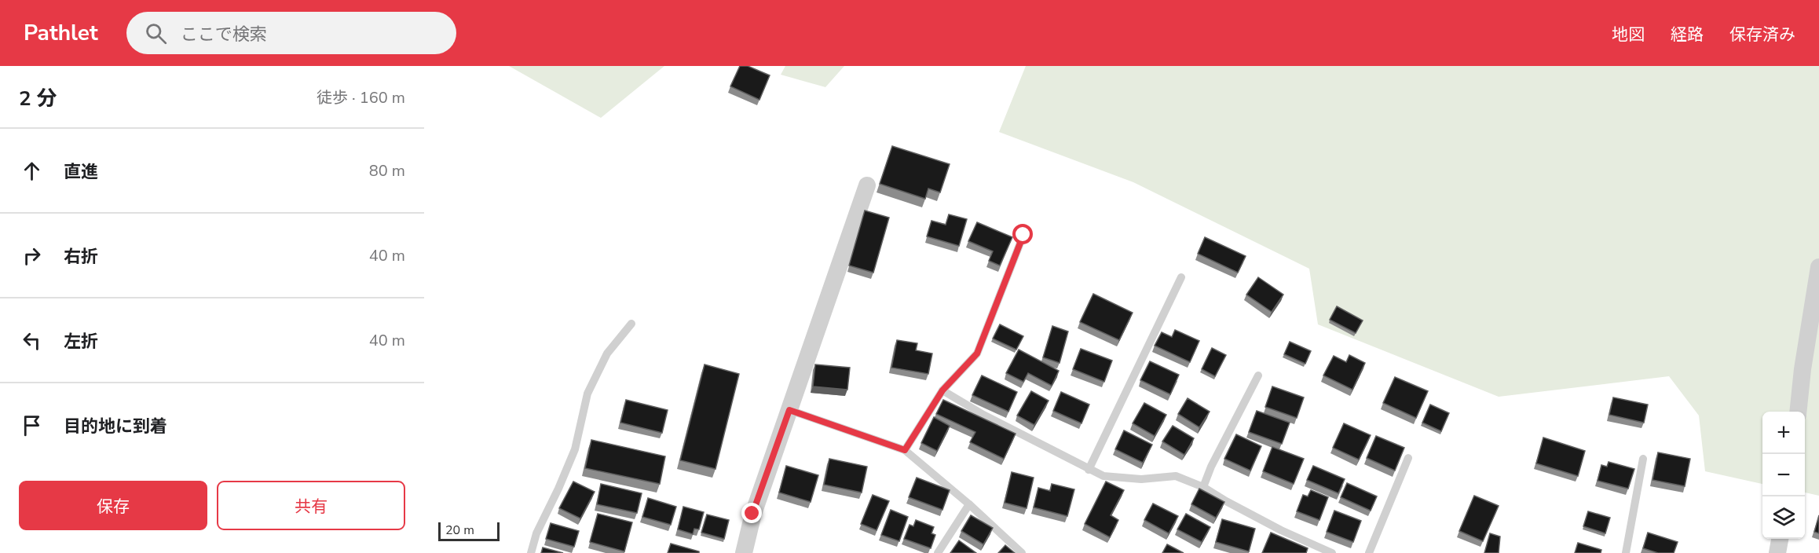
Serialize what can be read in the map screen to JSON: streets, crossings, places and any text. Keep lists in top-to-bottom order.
{
  "scale_bar": "20 m",
  "page": {
    "header": "Pathlet",
    "search": "ここで検索",
    "nav": ["地図", "経路", "保存済み"],
    "heading": ["2 分", "徒歩 · 160 m"],
    "list": [
      ["直進", "80 m"],
      ["右折", "40 m"],
      ["左折", "40 m"],
      "目的地に到着"
    ],
    "map_buttons": ["+", "−"],
    "buttons": ["保存", "共有"],
    "scale": "20 m"
  }
}
